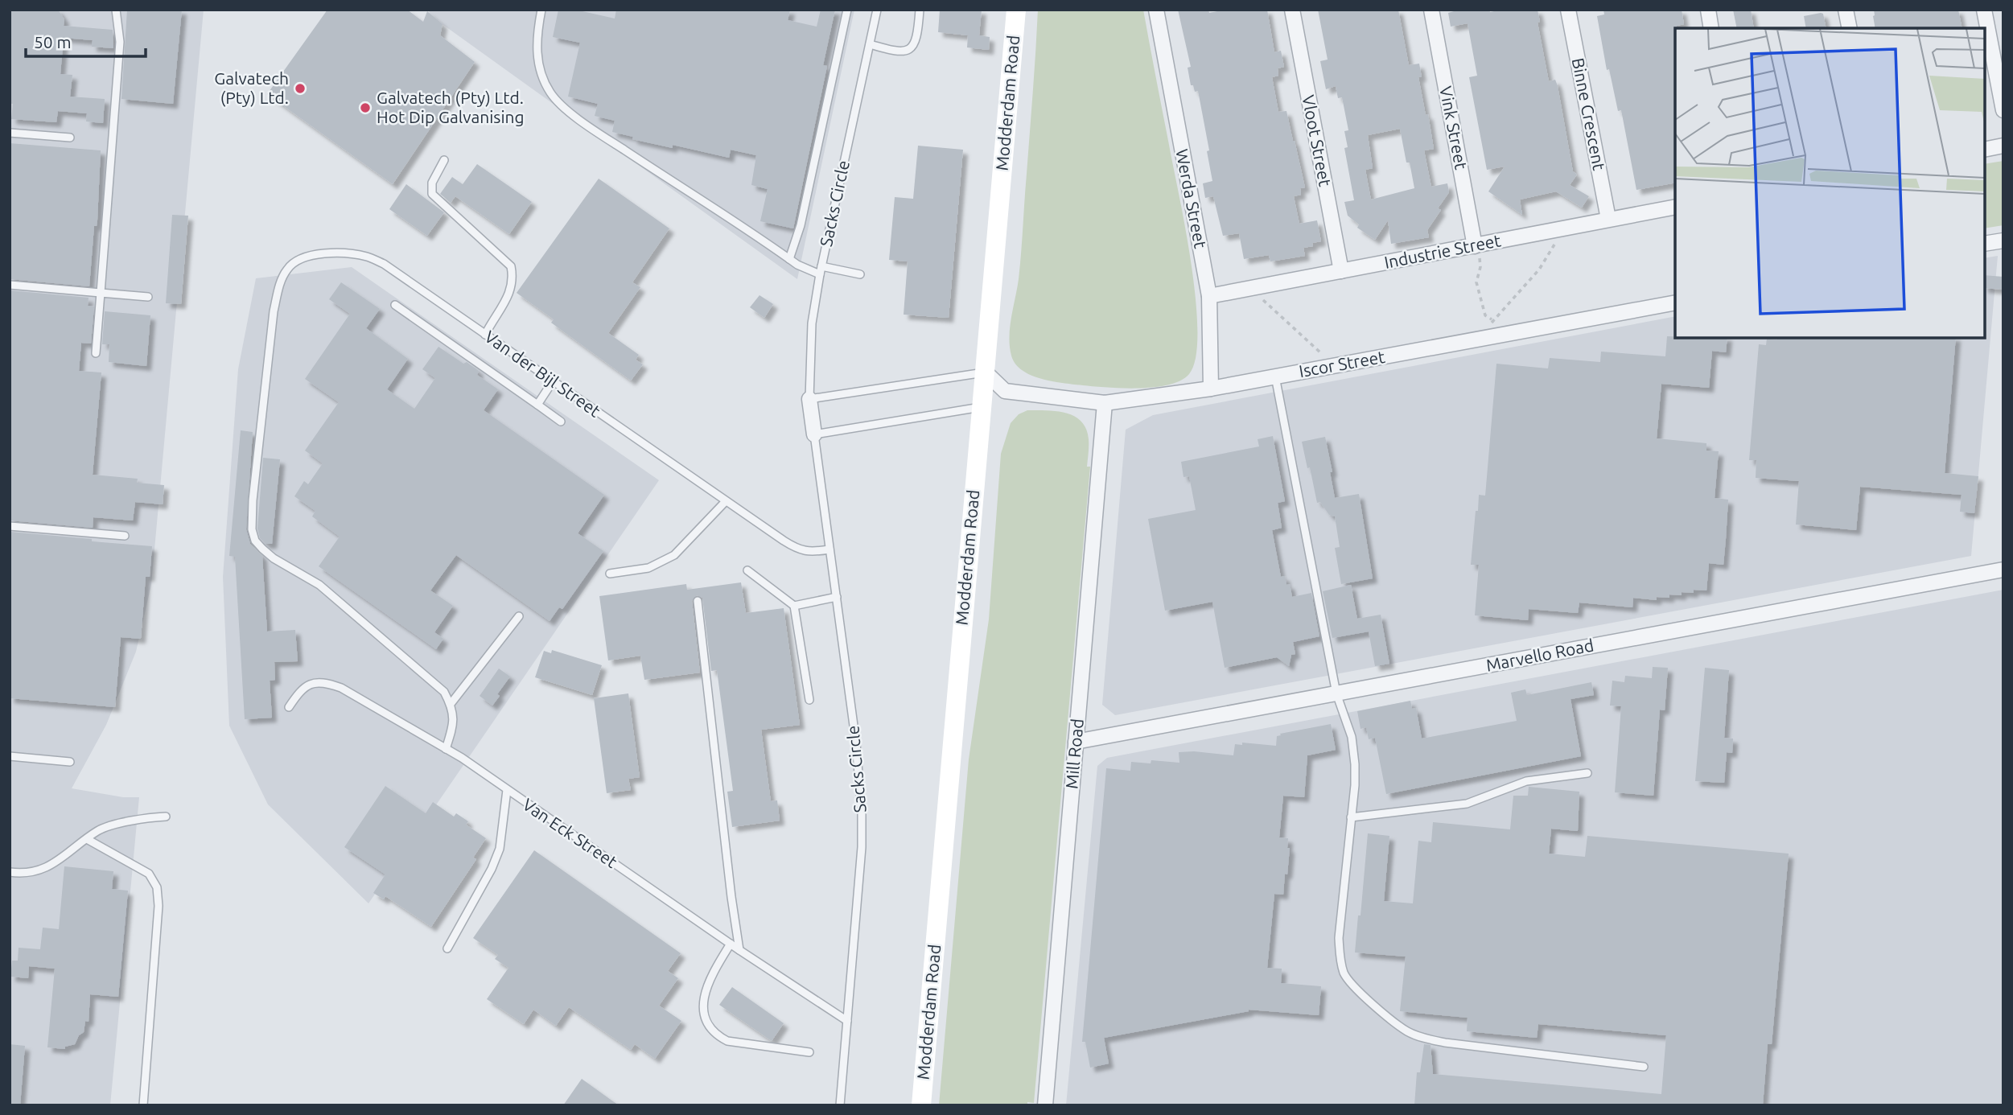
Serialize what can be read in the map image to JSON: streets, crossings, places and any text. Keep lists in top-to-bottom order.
{
  "streets": {
    "street": [
      "Modderdam Road",
      "Binne Crescent",
      "Vink Street",
      "Vloot Street",
      "Werda Street",
      "Sacks Circle",
      "Industrie Street",
      "Iscor Street",
      "Marvello Road",
      "Mill Road"
    ],
    "lane": ["Van der Bijl Street", "Van Eck Street"]
  },
  "crossings": [
    ["Binne Crescent", "Industrie Street"],
    ["Vink Street", "Industrie Street"],
    ["Vloot Street", "Industrie Street"],
    ["Werda Street", "Industrie Street"],
    ["Werda Street", "Iscor Street"],
    ["Sacks Circle", "Van der Bijl Street"],
    ["Sacks Circle", "Van Eck Street"],
    ["Iscor Street", "Mill Road"],
    ["Marvello Road", "Mill Road"]
  ],
  "places": ["Galvatech (Pty) Ltd.", "Galvatech (Pty) Ltd. Hot Dip Galvanising"],
  "scale_bar": "50 m"
}
